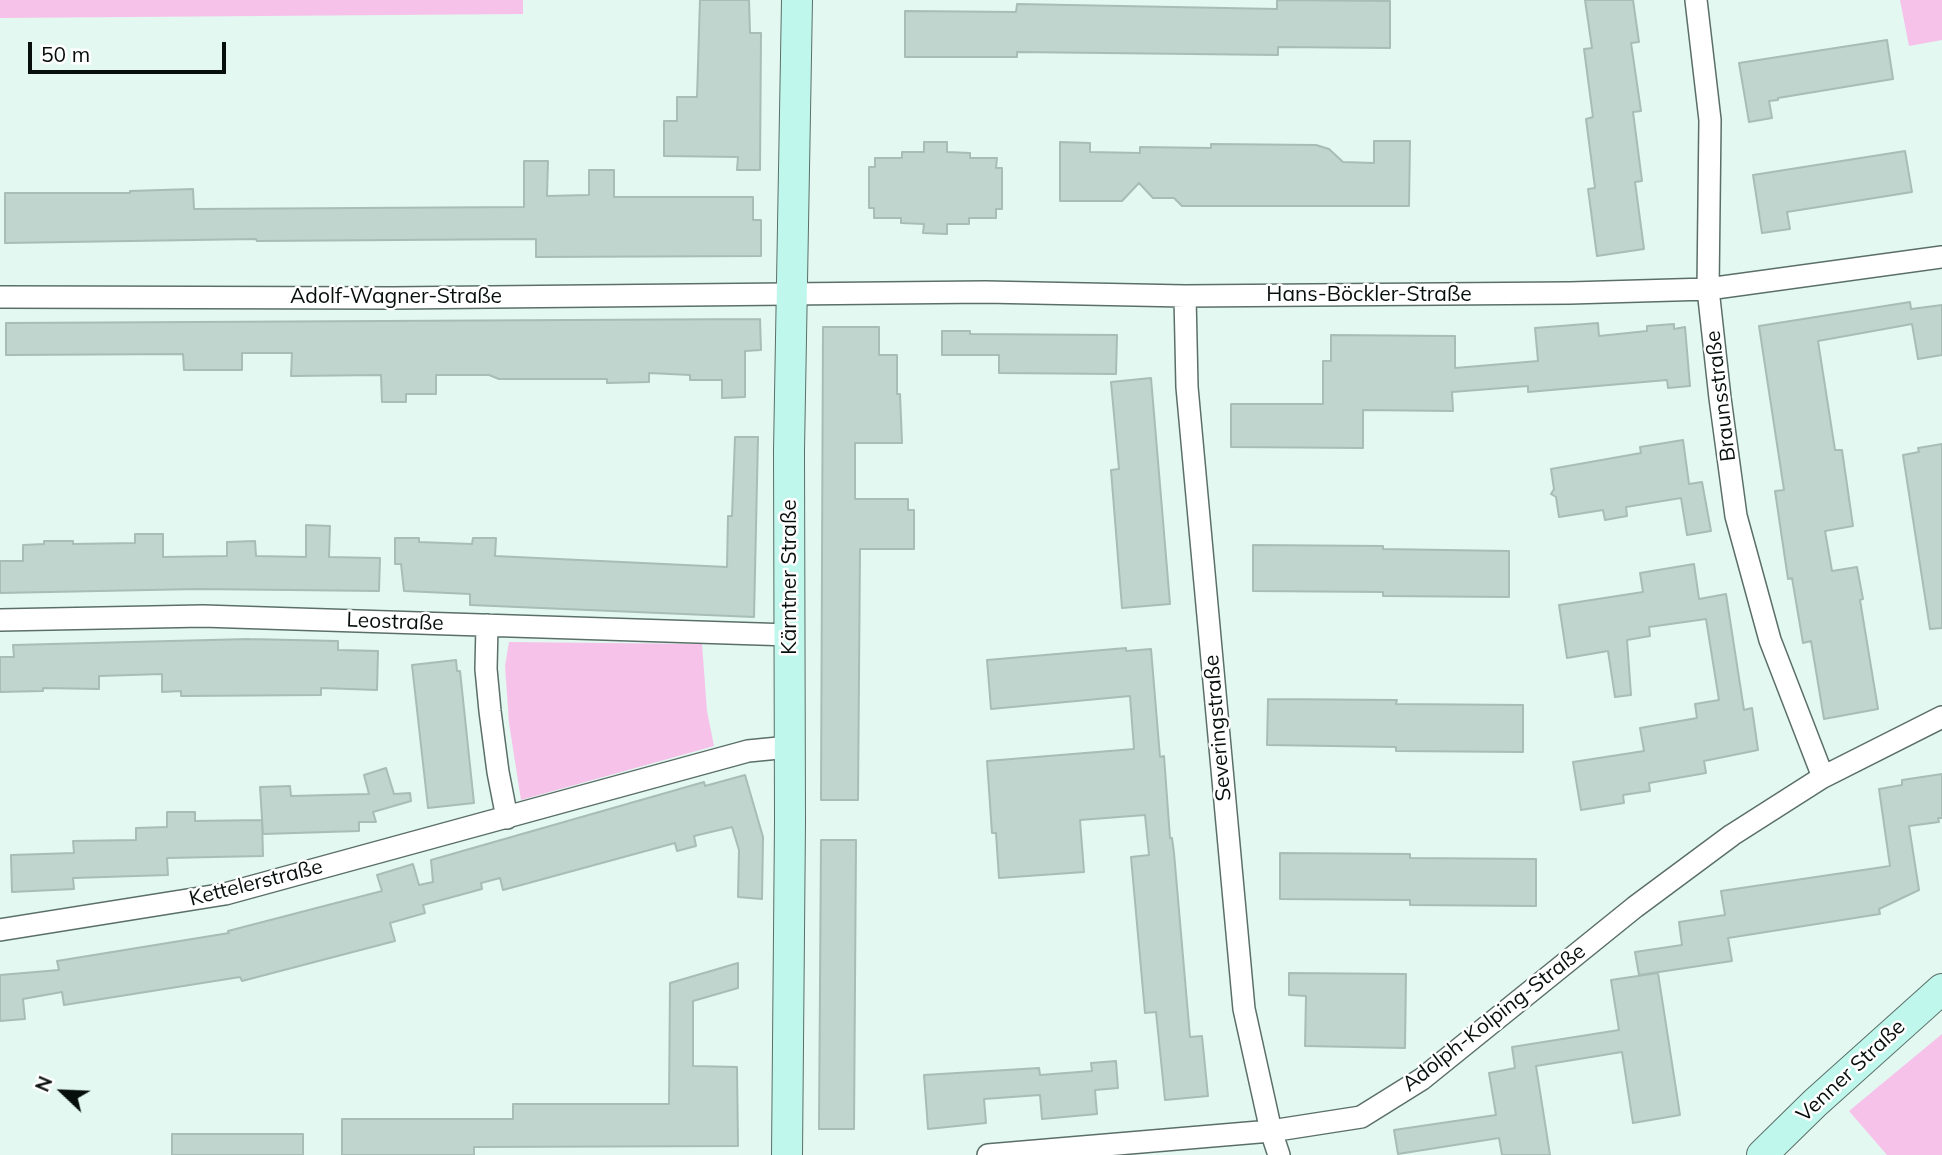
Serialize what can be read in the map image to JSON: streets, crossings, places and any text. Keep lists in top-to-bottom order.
{
  "streets": {
    "street": [
      "Hans-Böckler-Straße",
      "Adolf-Wagner-Straße",
      "Braunsstraße",
      "Kärntner Straße",
      "Leostraße",
      "Severingstraße",
      "Kettelerstraße",
      "Adolph-Kolping-Straße",
      "Venner Straße"
    ]
  },
  "crossings": [
    ["Hans-Böckler-Straße", "Adolf-Wagner-Straße"],
    ["Hans-Böckler-Straße", "Braunsstraße"],
    ["Hans-Böckler-Straße", "Kärntner Straße"],
    ["Hans-Böckler-Straße", "Severingstraße"],
    ["Adolf-Wagner-Straße", "Kärntner Straße"],
    ["Braunsstraße", "Adolph-Kolping-Straße"],
    ["Kärntner Straße", "Leostraße"],
    ["Kärntner Straße", "Kettelerstraße"],
    ["Severingstraße", "Adolph-Kolping-Straße"]
  ],
  "scale_bar": "50 m",
  "north": "top left"
}
